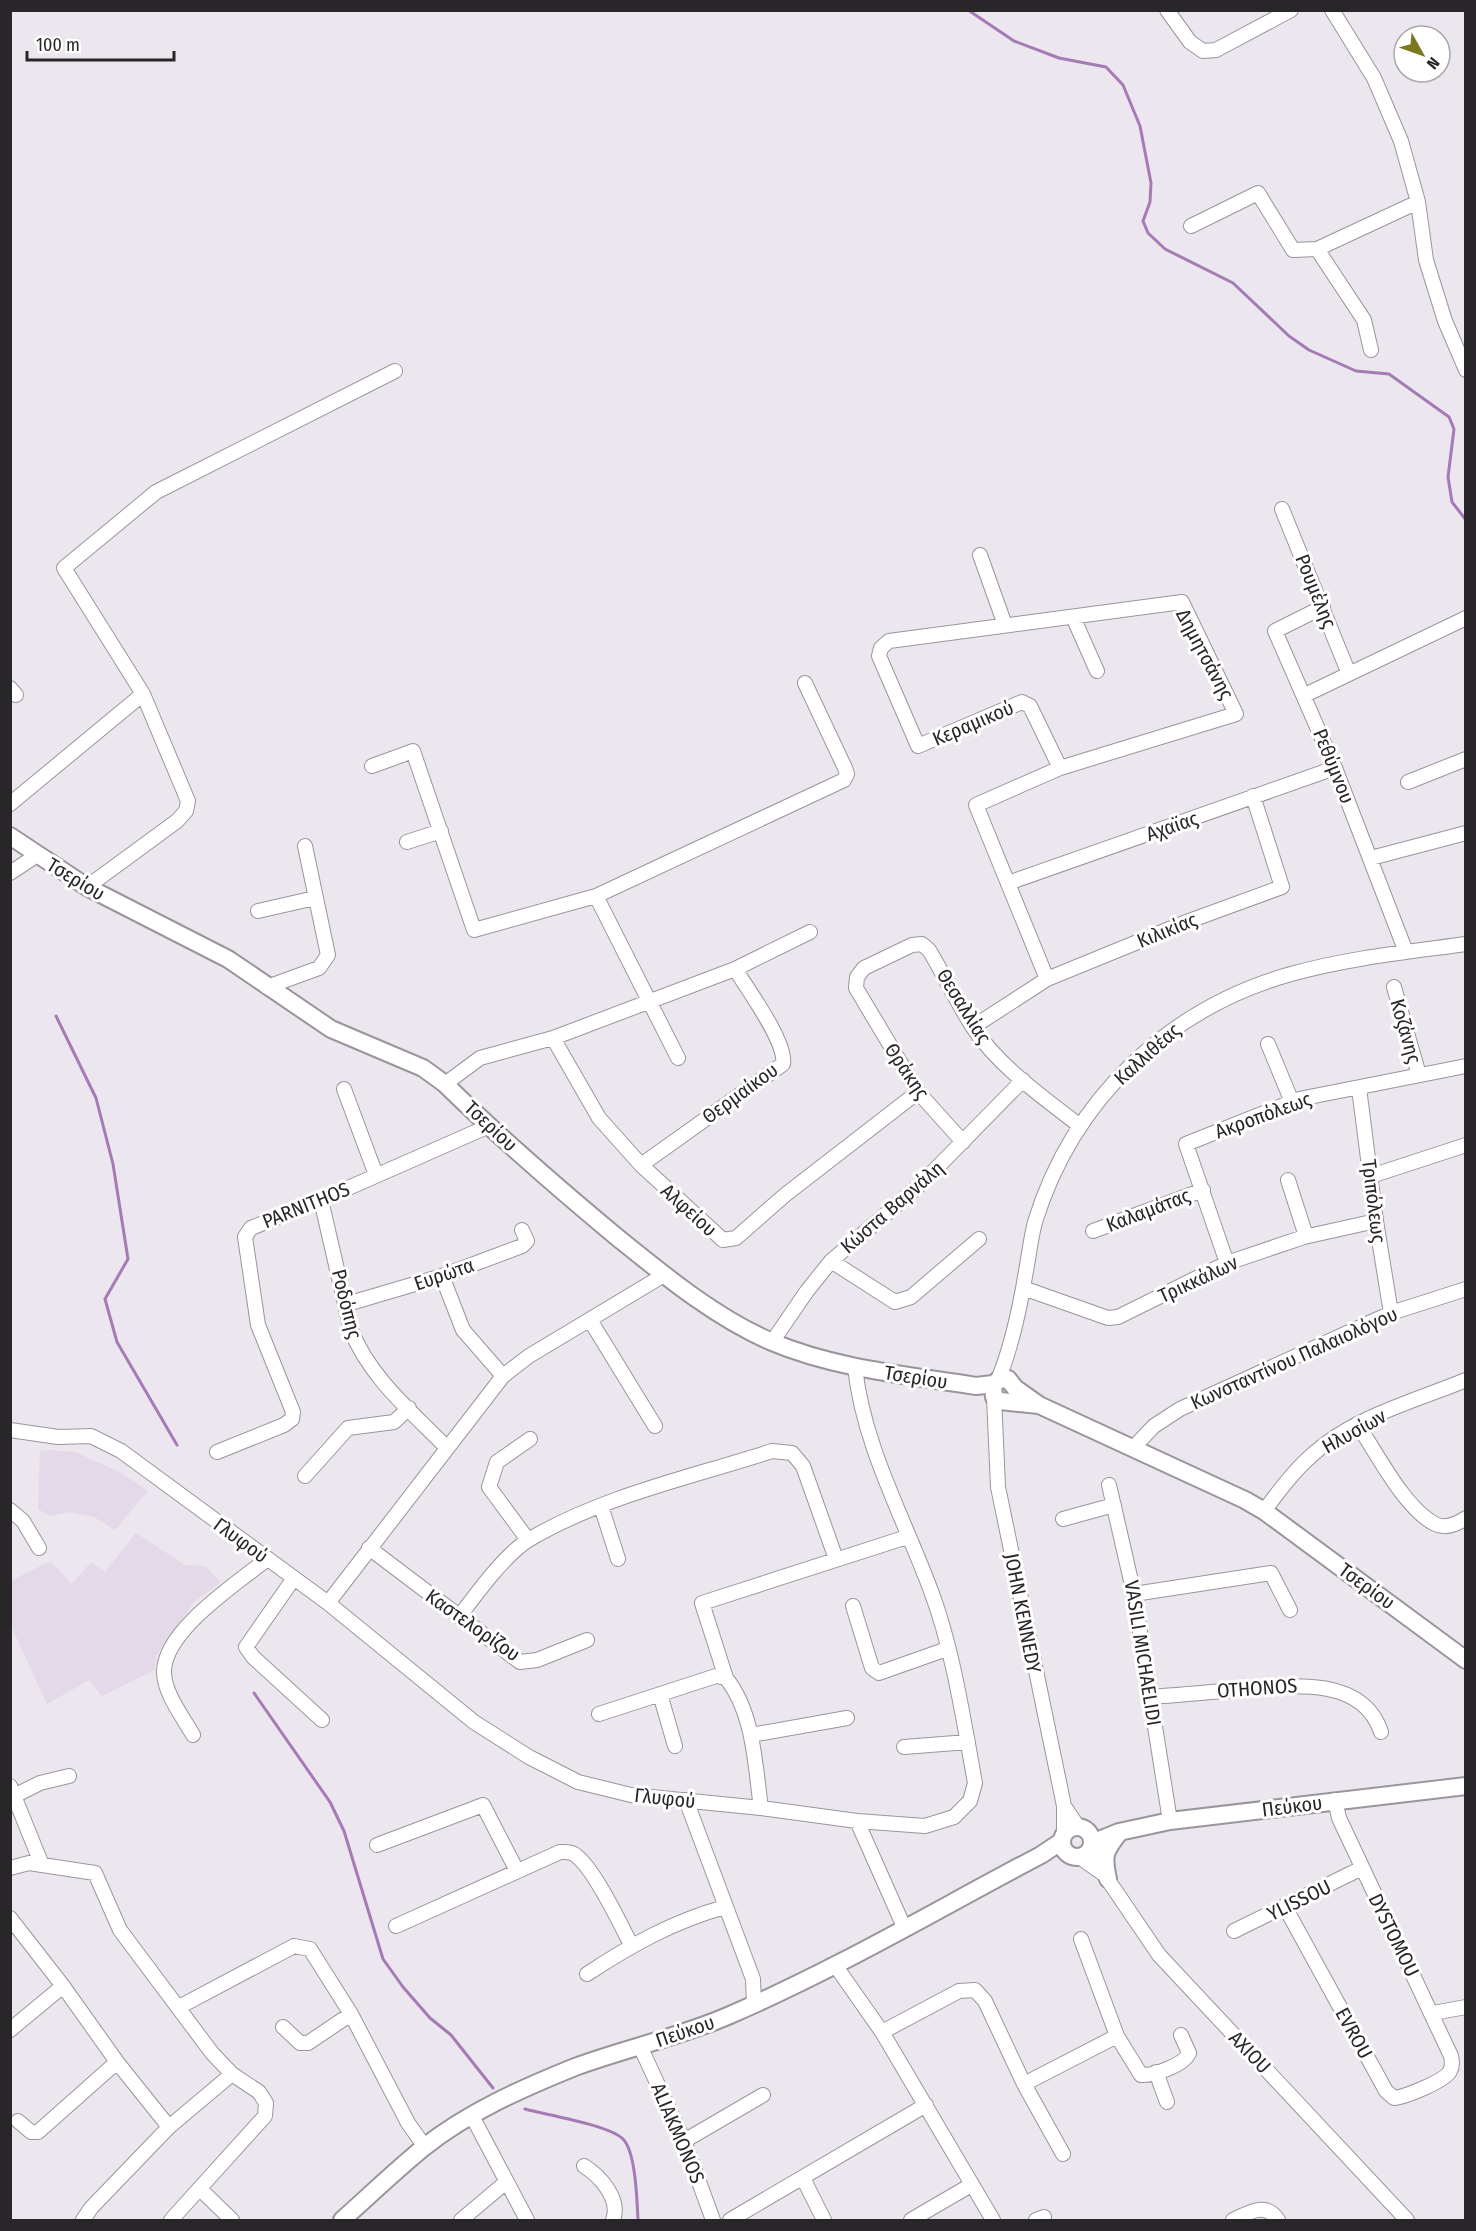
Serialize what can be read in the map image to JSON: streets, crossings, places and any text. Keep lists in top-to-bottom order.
{
  "streets": {
    "main road": ["Τσερίου", "Πεύκου"],
    "street": [
      "Ρουμέλης",
      "Δημητσάνης",
      "Κεραμικού",
      "Ρεθύμνου",
      "Αχαϊας",
      "Κιλικίας",
      "Θεσαλλίας",
      "Κοζάνης",
      "Καλλιθέας",
      "Θράκης",
      "Θερμαίκου",
      "Ακροπόλεως",
      "Τριπόλεως",
      "PARNITHOS",
      "Κώστα Βαρνάλη",
      "Αλφείου",
      "Καλαμάτας",
      "Ευρώτα",
      "Τρικκάλων",
      "Ροδόπης",
      "Κωνσταντίνου Παλαιολόγου",
      "Ηλυσίων",
      "Γλυφού",
      "JOHN KENNEDY",
      "Καστελορίζου",
      "VASILI MICHAELIDI",
      "OTHONOS",
      "YLISSOU",
      "DYSTOMOU",
      "EVROU",
      "AXIOU",
      "ALIAKMONOS"
    ]
  },
  "crossings": [
    ["Ρουμέλης", "Ρεθύμνου"],
    ["Δημητσάνης", "Κεραμικού"],
    ["Ρεθύμνου", "Αχαϊας"],
    ["Ρεθύμνου", "Καλλιθέας"],
    ["Αχαϊας", "Κιλικίας"],
    ["Τσερίου", "PARNITHOS"],
    ["Τσερίου", "Κώστα Βαρνάλη"],
    ["Τσερίου", "Κωνσταντίνου Παλαιολόγου"],
    ["Τσερίου", "Ηλυσίων"],
    ["Τσερίου", "Γλυφού"],
    ["Τσερίου", "JOHN KENNEDY"],
    ["Κιλικίας", "Θεσαλλίας"],
    ["Θεσαλλίας", "Καλλιθέας"],
    ["Θεσαλλίας", "Θράκης"],
    ["Θεσαλλίας", "Κώστα Βαρνάλη"],
    ["Κοζάνης", "Ακροπόλεως"],
    ["Καλλιθέας", "Τρικκάλων"],
    ["Καλλιθέας", "JOHN KENNEDY"],
    ["Θράκης", "Κώστα Βαρνάλη"],
    ["Θράκης", "Αλφείου"],
    ["Θερμαίκου", "Αλφείου"],
    ["Ακροπόλεως", "Τριπόλεως"],
    ["Ακροπόλεως", "Καλαμάτας"],
    ["Ακροπόλεως", "Τρικκάλων"],
    ["Τριπόλεως", "Τρικκάλων"],
    ["Τριπόλεως", "Κωνσταντίνου Παλαιολόγου"],
    ["PARNITHOS", "Ροδόπης"],
    ["Ευρώτα", "Ροδόπης"],
    ["JOHN KENNEDY", "Πεύκου"],
    ["JOHN KENNEDY", "AXIOU"],
    ["VASILI MICHAELIDI", "OTHONOS"],
    ["VASILI MICHAELIDI", "Πεύκου"],
    ["Πεύκου", "DYSTOMOU"],
    ["Πεύκου", "AXIOU"],
    ["Πεύκου", "ALIAKMONOS"],
    ["YLISSOU", "DYSTOMOU"],
    ["YLISSOU", "EVROU"],
    ["DYSTOMOU", "EVROU"]
  ],
  "scale_bar": "100 m",
  "north": "bottom right"
}
